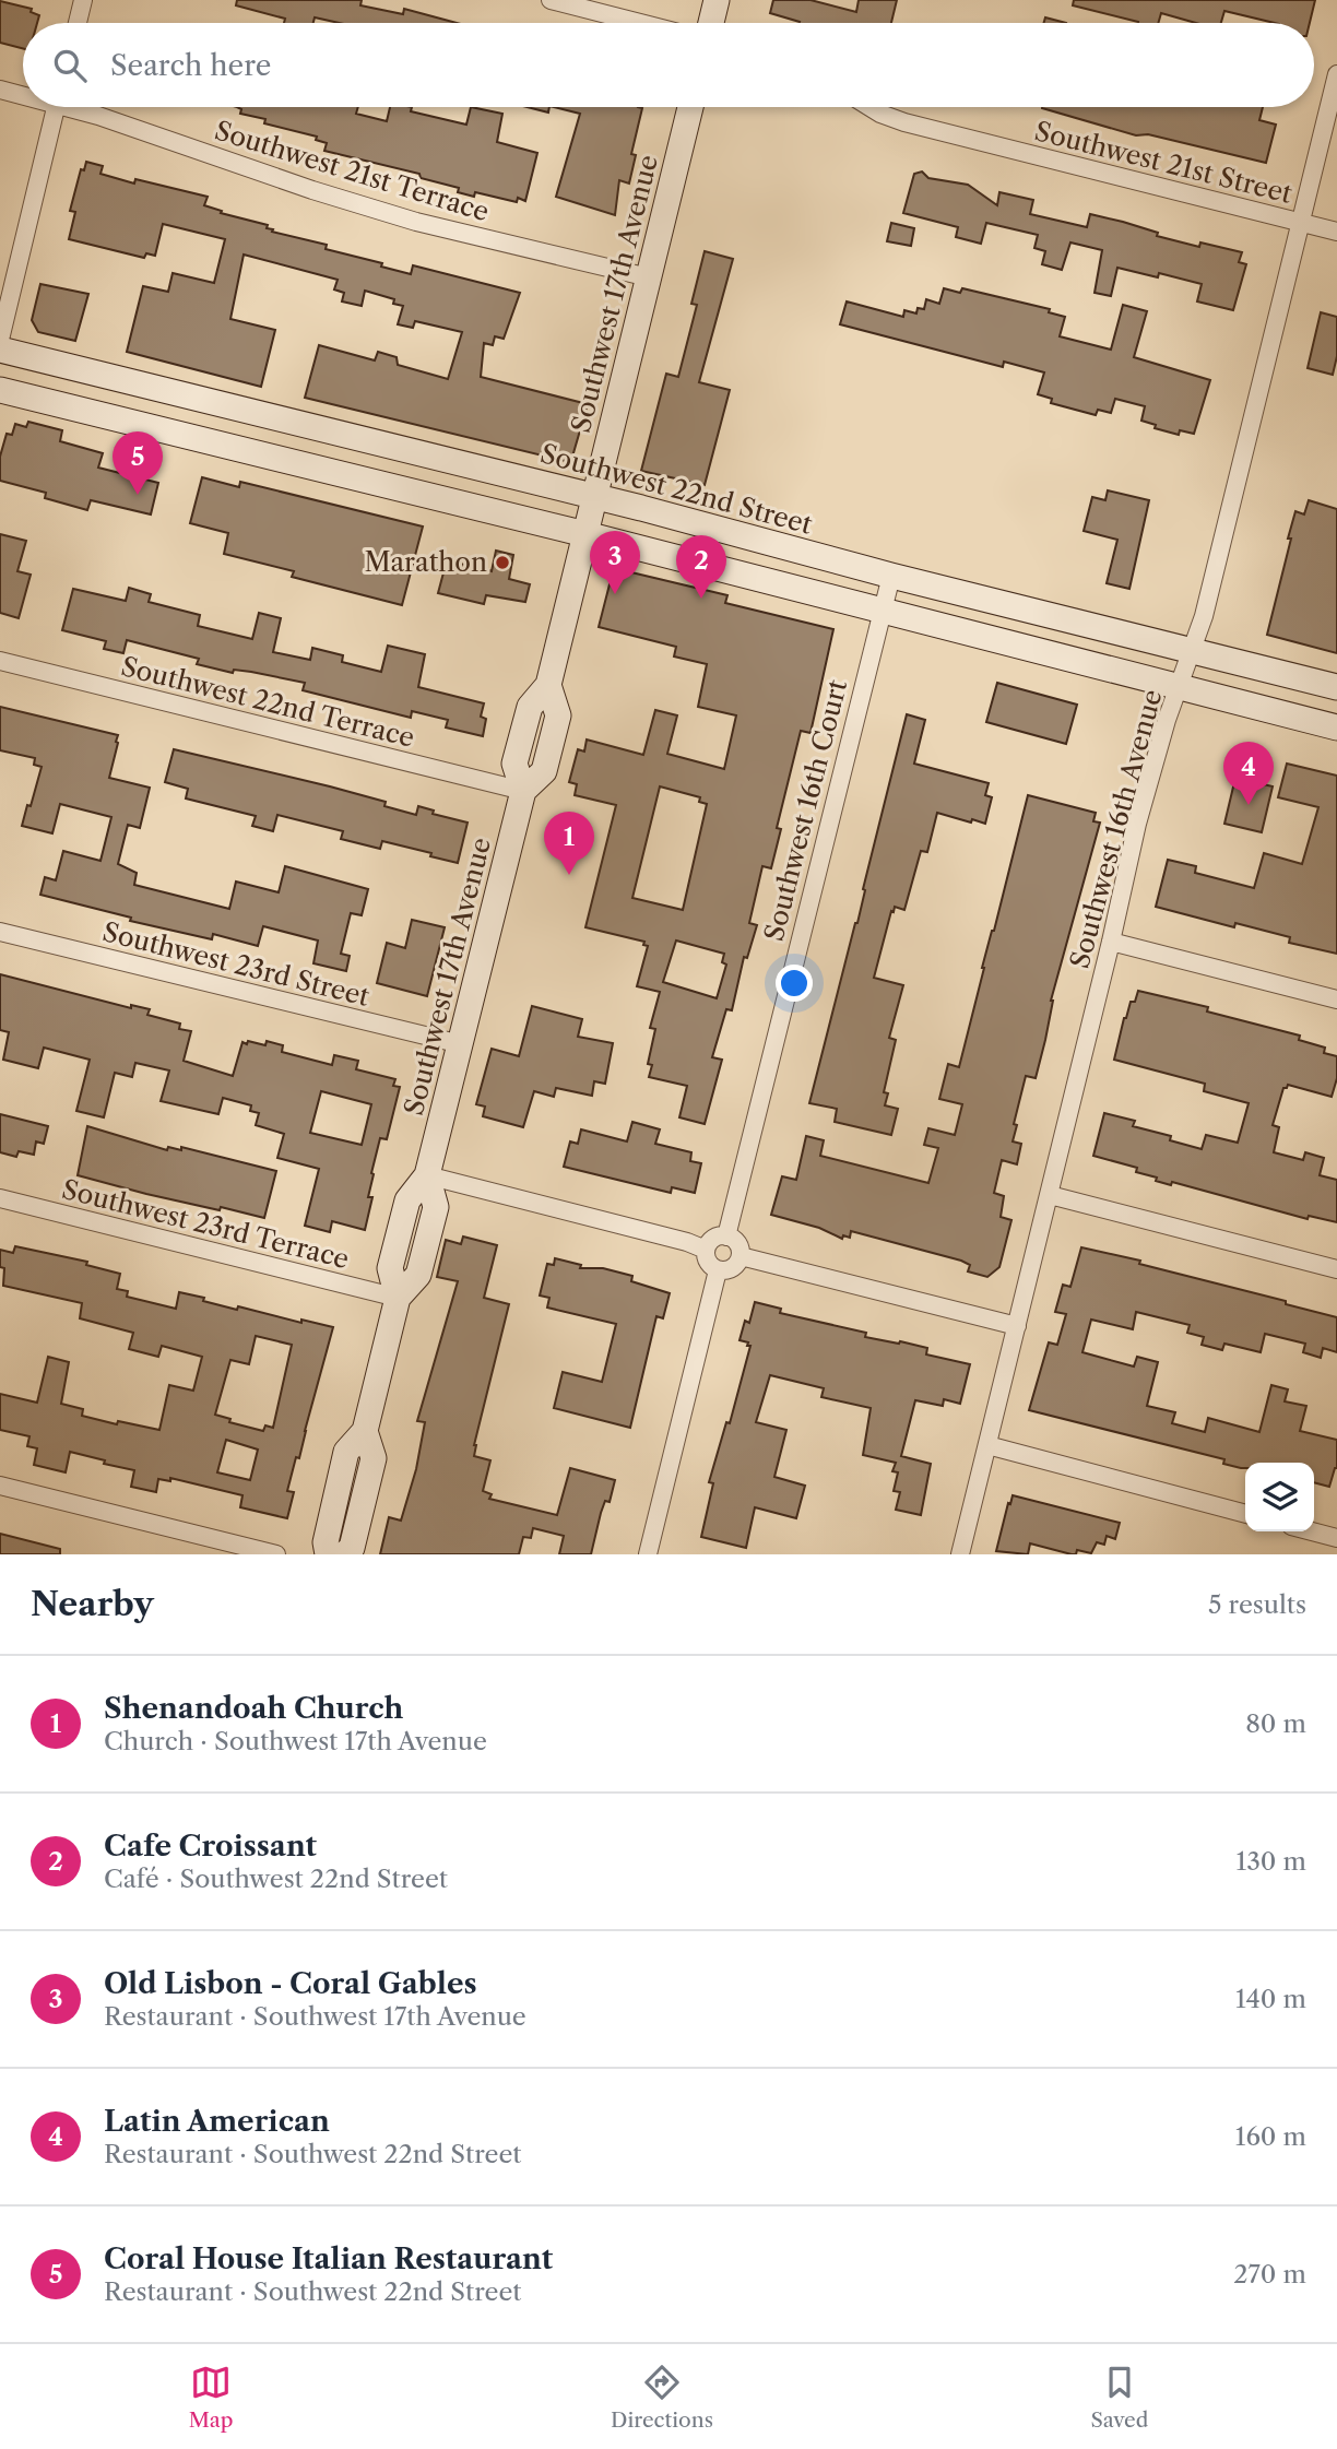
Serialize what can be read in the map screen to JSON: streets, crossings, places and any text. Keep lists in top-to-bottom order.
{
  "streets": {
    "main road": ["Southwest 17th Avenue", "Southwest 22nd Street"],
    "street": [
      "Southwest 21st Street",
      "Southwest 21st Terrace",
      "Southwest 22nd Terrace",
      "Southwest 16th Court",
      "Southwest 16th Avenue",
      "Southwest 23rd Street",
      "Southwest 23rd Terrace"
    ]
  },
  "crossings": [
    ["Southwest 21st Street", "Southwest 16th Avenue"],
    ["Southwest 21st Terrace", "Southwest 17th Avenue"],
    ["Southwest 17th Avenue", "Southwest 22nd Street"],
    ["Southwest 17th Avenue", "Southwest 22nd Terrace"],
    ["Southwest 17th Avenue", "Southwest 23rd Street"],
    ["Southwest 17th Avenue", "Southwest 23rd Terrace"],
    ["Southwest 22nd Street", "Southwest 16th Court"],
    ["Southwest 22nd Street", "Southwest 16th Avenue"]
  ],
  "places": ["Marathon"],
  "page": {
    "search": "Search here",
    "pins": [
      "5",
      "3",
      "2",
      "4",
      "1"
    ],
    "heading": ["Nearby", "5 results"],
    "list": [
      {
        "mark": "1",
        "name": "Shenandoah Church",
        "note": "Church · Southwest 17th Avenue",
        "value": "80 m"
      },
      {
        "mark": "2",
        "name": "Cafe Croissant",
        "note": "Café · Southwest 22nd Street",
        "value": "130 m"
      },
      {
        "mark": "3",
        "name": "Old Lisbon - Coral Gables",
        "note": "Restaurant · Southwest 17th Avenue",
        "value": "140 m"
      },
      {
        "mark": "4",
        "name": "Latin American",
        "note": "Restaurant · Southwest 22nd Street",
        "value": "160 m"
      },
      {
        "mark": "5",
        "name": "Coral House Italian Restaurant",
        "note": "Restaurant · Southwest 22nd Street",
        "value": "270 m"
      }
    ],
    "nav": ["Map", "Directions", "Saved"]
  }
}
